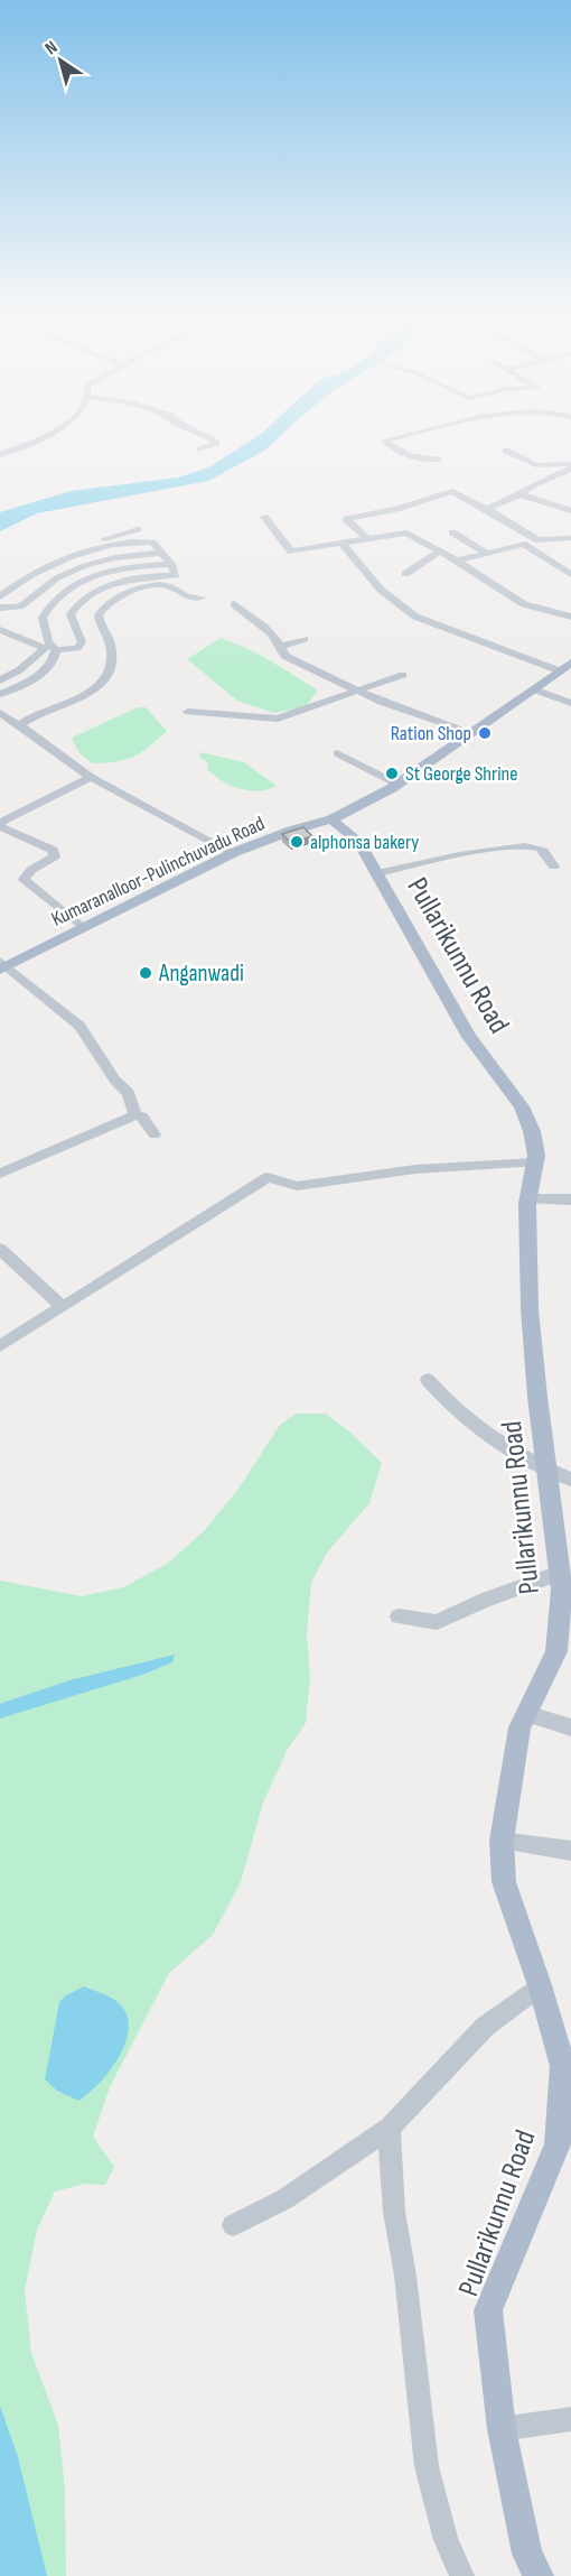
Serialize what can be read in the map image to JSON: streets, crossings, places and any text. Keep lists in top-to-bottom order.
{
  "streets": {
    "main road": ["Kumaranalloor-Pulinchuvadu Road", "Pullarikunnu Road"]
  },
  "crossings": [
    ["Kumaranalloor-Pulinchuvadu Road", "Pullarikunnu Road"]
  ],
  "places": [
    "Ration Shop",
    "St George Shrine",
    "alphonsa bakery",
    "Anganwadi"
  ],
  "north": "top left"
}
